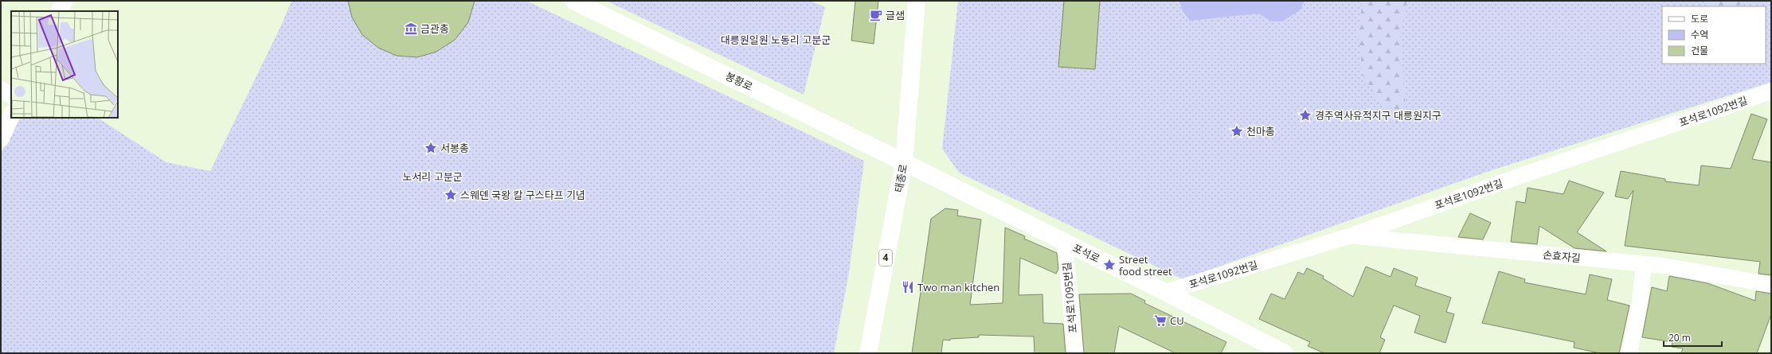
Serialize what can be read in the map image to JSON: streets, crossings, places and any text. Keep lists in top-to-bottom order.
{
  "streets": {
    "main road": [
      "봉황로",
      "태종로",
      "포석로",
      "4"
    ],
    "street": ["포석로1092번길", "손효자길", "포석로1095번길"]
  },
  "crossings": [
    ["봉황로", "태종로"],
    ["봉황로", "포석로"],
    ["포석로1092번길", "포석로"],
    ["포석로1092번길", "손효자길"],
    ["태종로", "포석로"],
    ["포석로", "포석로1095번길"]
  ],
  "parks": ["대릉원일원 노동리 고분군", "노서리 고분군"],
  "places": {
    "cafe": ["글샘"],
    "museum": ["금관총"],
    "place": [
      "경주역사유적지구 대릉원지구",
      "천마총",
      "서봉총",
      "스웨덴 국왕 칼 구스타프 기념",
      "Street food street"
    ],
    "restaurant": ["Two man kitchen"],
    "supermarket": ["CU"]
  },
  "legend": ["도로", "수역", "건물"],
  "scale_bar": "20 m"
}
